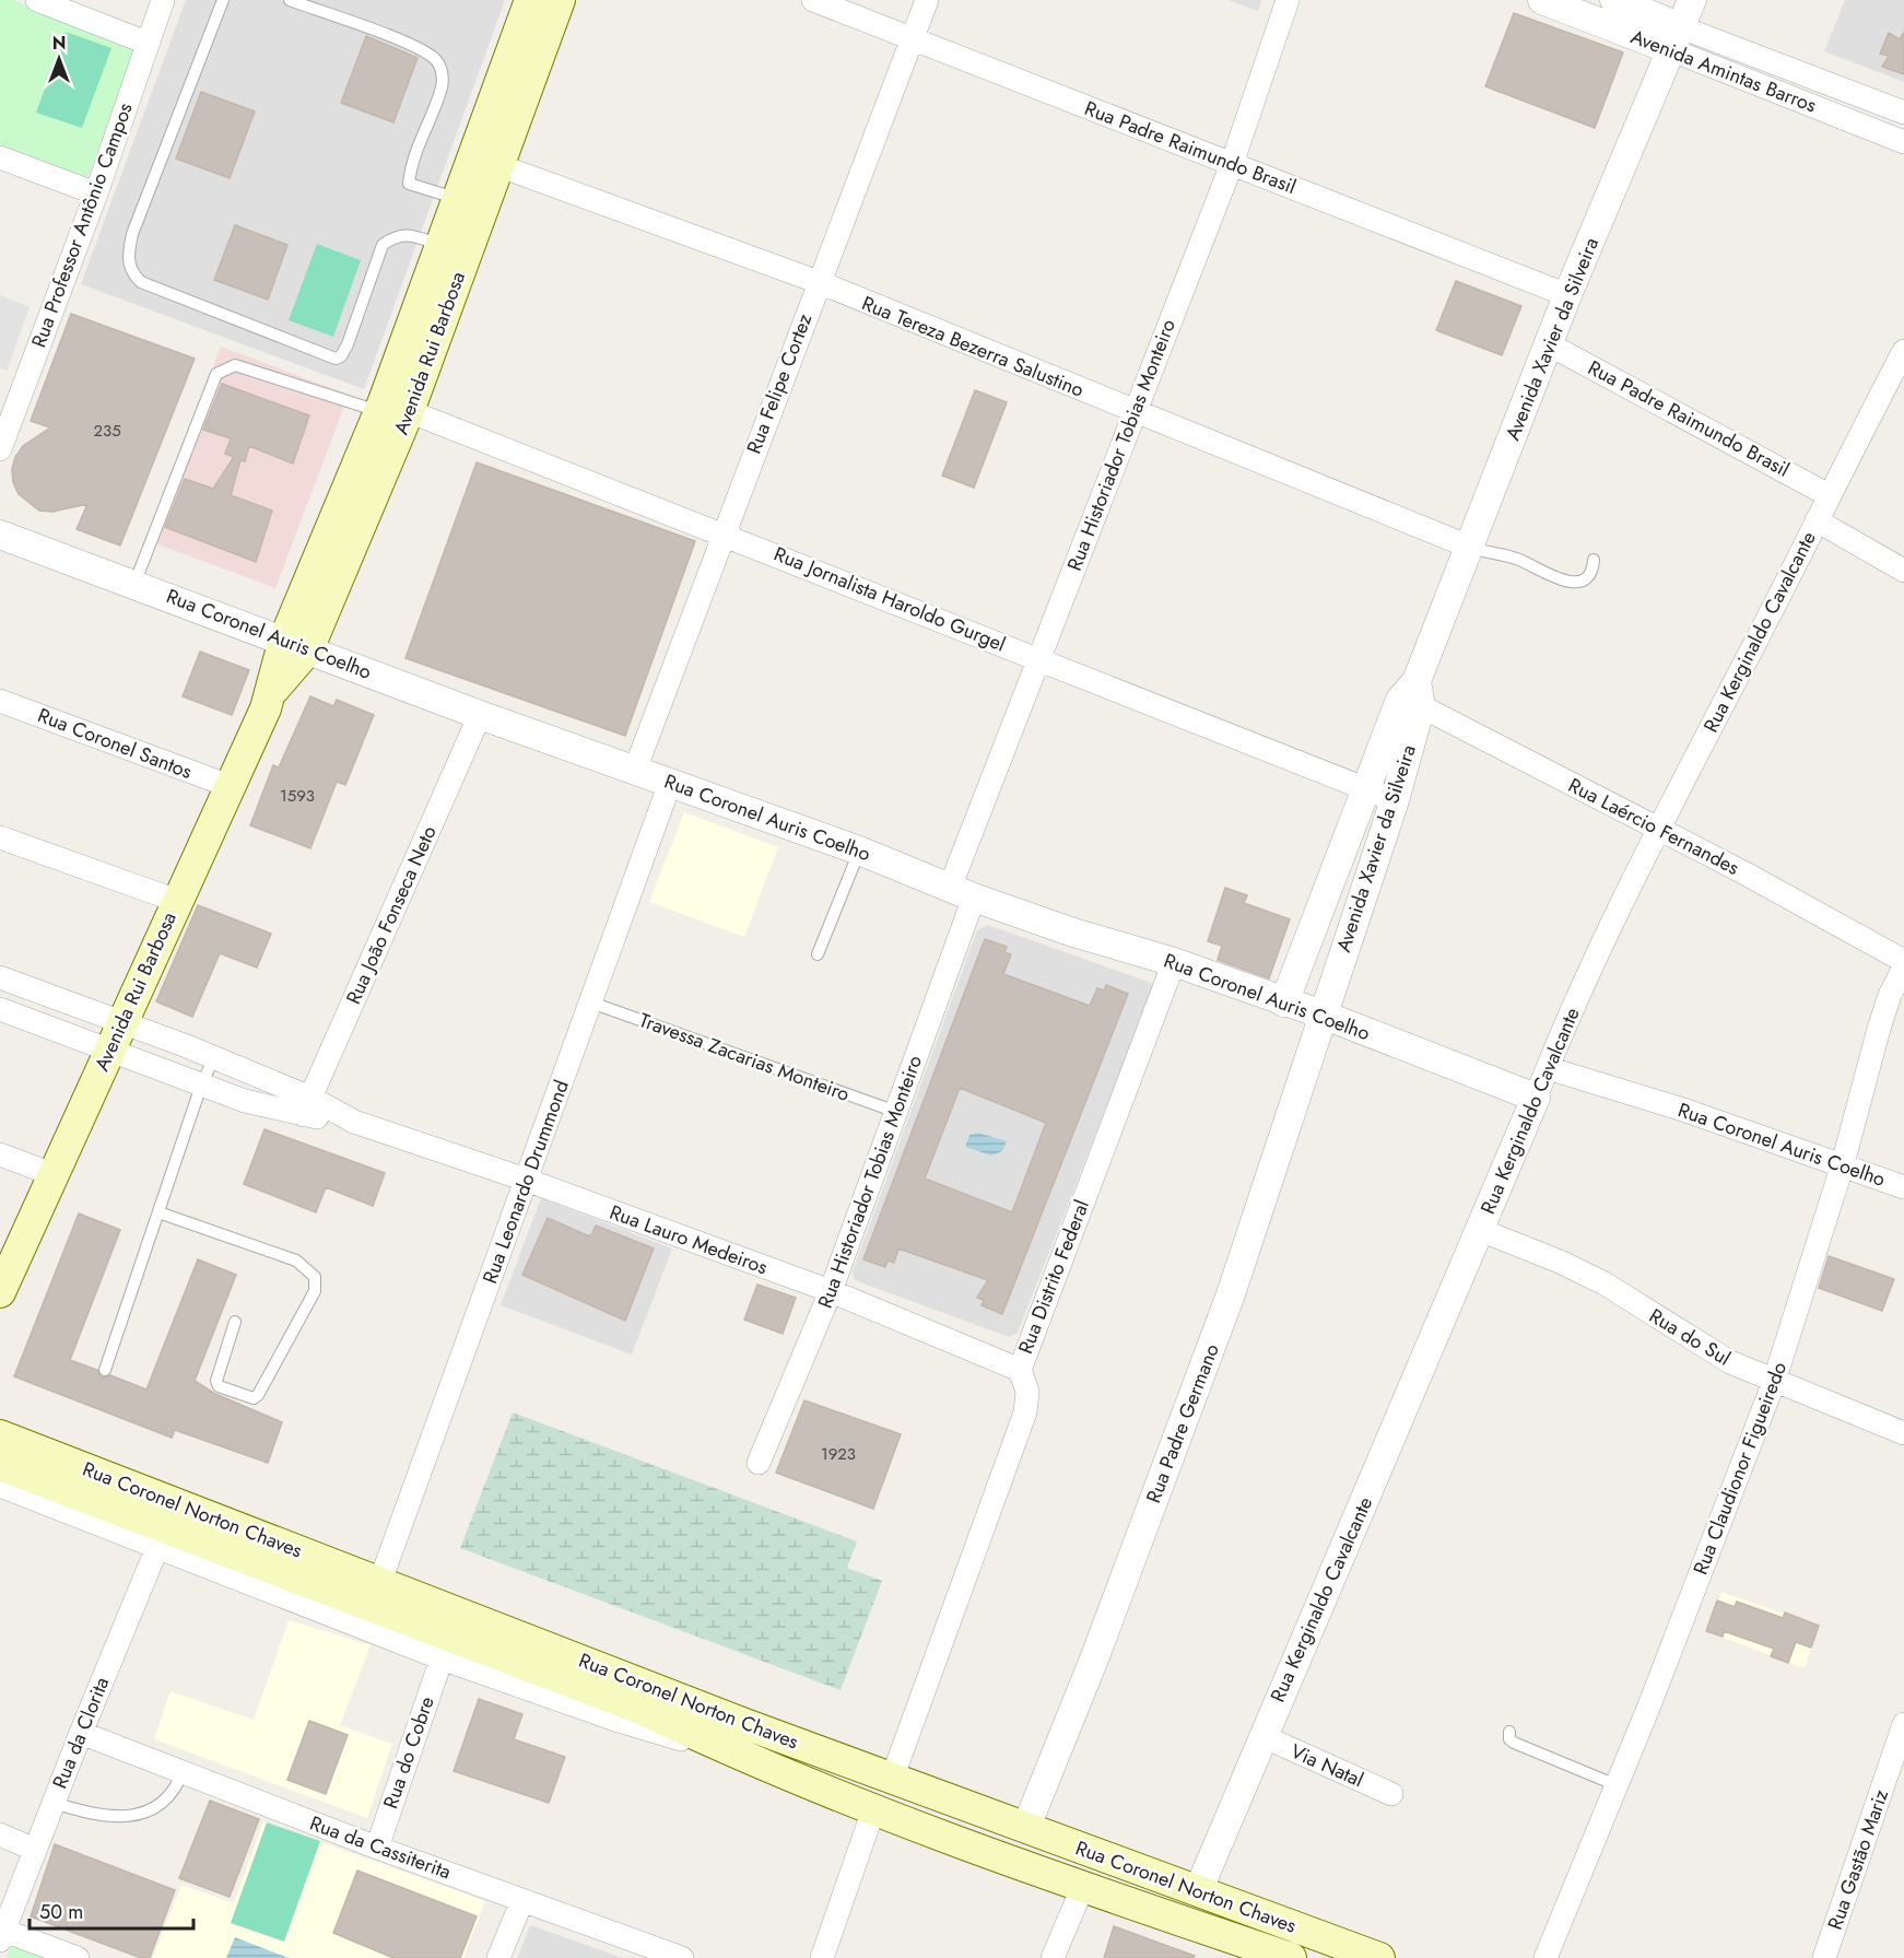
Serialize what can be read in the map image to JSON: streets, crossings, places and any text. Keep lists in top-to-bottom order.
{
  "streets": {
    "main road": ["Avenida Rui Barbosa", "Rua Coronel Norton Chaves"],
    "street": [
      "Avenida Amintas Barros",
      "Rua Padre Raimundo Brasil",
      "Rua Professor Antônio Campos",
      "Avenida Xavier da Silveira",
      "Rua Tereza Bezerra Salustino",
      "Rua Felipe Cortez",
      "Rua Historiador Tobias Monteiro",
      "Rua Jornalista Haroldo Gurgel",
      "Rua Kerginaldo Cavalcante",
      "Rua Coronel Auris Coelho",
      "Rua Coronel Santos",
      "Rua Laércio Fernandes",
      "Rua João Fonseca Neto",
      "Rua Leonardo Drummond",
      "Rua Lauro Medeiros",
      "Rua Distrito Federal",
      "Rua do Sul",
      "Rua Padre Germano",
      "Rua Claudionor Figueiredo",
      "Rua da Clorita",
      "Rua do Cobre",
      "Via Natal",
      "Rua da Cassiterita",
      "Rua Gastão Mariz"
    ],
    "lane": ["Travessa Zacarias Monteiro"]
  },
  "crossings": [
    ["Avenida Amintas Barros", "Avenida Xavier da Silveira"],
    ["Rua Padre Raimundo Brasil", "Avenida Xavier da Silveira"],
    ["Rua Padre Raimundo Brasil", "Rua Felipe Cortez"],
    ["Rua Padre Raimundo Brasil", "Rua Historiador Tobias Monteiro"],
    ["Rua Padre Raimundo Brasil", "Rua Kerginaldo Cavalcante"],
    ["Avenida Xavier da Silveira", "Rua Tereza Bezerra Salustino"],
    ["Avenida Xavier da Silveira", "Rua Jornalista Haroldo Gurgel"],
    ["Avenida Xavier da Silveira", "Rua Coronel Auris Coelho"],
    ["Avenida Xavier da Silveira", "Rua Laércio Fernandes"],
    ["Avenida Xavier da Silveira", "Rua Padre Germano"],
    ["Rua Tereza Bezerra Salustino", "Avenida Rui Barbosa"],
    ["Rua Tereza Bezerra Salustino", "Rua Felipe Cortez"],
    ["Rua Tereza Bezerra Salustino", "Rua Historiador Tobias Monteiro"],
    ["Avenida Rui Barbosa", "Rua Jornalista Haroldo Gurgel"],
    ["Avenida Rui Barbosa", "Rua Coronel Auris Coelho"],
    ["Avenida Rui Barbosa", "Rua Coronel Santos"],
    ["Avenida Rui Barbosa", "Rua Lauro Medeiros"],
    ["Rua Felipe Cortez", "Rua Jornalista Haroldo Gurgel"],
    ["Rua Felipe Cortez", "Rua Coronel Auris Coelho"],
    ["Rua Historiador Tobias Monteiro", "Rua Jornalista Haroldo Gurgel"],
    ["Rua Historiador Tobias Monteiro", "Rua Coronel Auris Coelho"],
    ["Rua Historiador Tobias Monteiro", "Travessa Zacarias Monteiro"],
    ["Rua Historiador Tobias Monteiro", "Rua Lauro Medeiros"],
    ["Rua Kerginaldo Cavalcante", "Rua Coronel Auris Coelho"],
    ["Rua Kerginaldo Cavalcante", "Rua Laércio Fernandes"],
    ["Rua Kerginaldo Cavalcante", "Rua do Sul"],
    ["Rua Kerginaldo Cavalcante", "Rua Coronel Norton Chaves"],
    ["Rua Kerginaldo Cavalcante", "Via Natal"],
    ["Rua Coronel Auris Coelho", "Rua João Fonseca Neto"],
    ["Rua Coronel Auris Coelho", "Rua Leonardo Drummond"],
    ["Rua Coronel Auris Coelho", "Rua Distrito Federal"],
    ["Rua Coronel Auris Coelho", "Rua Padre Germano"],
    ["Rua Coronel Auris Coelho", "Rua Claudionor Figueiredo"],
    ["Rua João Fonseca Neto", "Rua Lauro Medeiros"],
    ["Travessa Zacarias Monteiro", "Rua Leonardo Drummond"],
    ["Rua Leonardo Drummond", "Rua Lauro Medeiros"],
    ["Rua Leonardo Drummond", "Rua Coronel Norton Chaves"],
    ["Rua Lauro Medeiros", "Rua Distrito Federal"],
    ["Rua Distrito Federal", "Rua Coronel Norton Chaves"],
    ["Rua do Sul", "Rua Claudionor Figueiredo"],
    ["Rua Padre Germano", "Rua Coronel Norton Chaves"],
    ["Rua Coronel Norton Chaves", "Rua da Clorita"],
    ["Rua Coronel Norton Chaves", "Rua do Cobre"],
    ["Rua da Clorita", "Rua da Cassiterita"],
    ["Rua do Cobre", "Rua da Cassiterita"]
  ],
  "house_numbers": ["235", "1593", "1923"],
  "scale_bar": "50 m",
  "north": "top"
}
